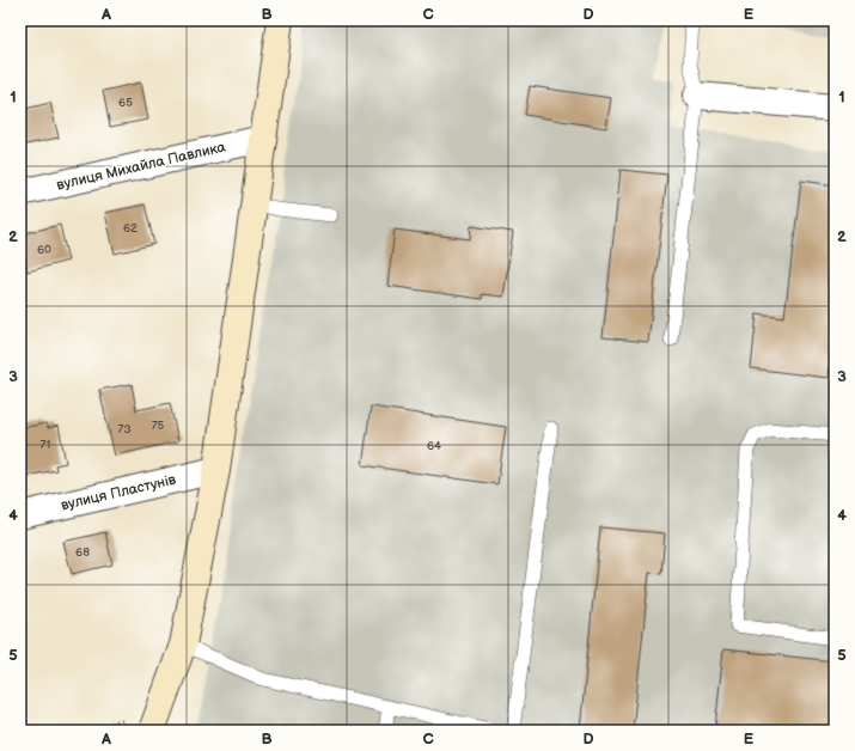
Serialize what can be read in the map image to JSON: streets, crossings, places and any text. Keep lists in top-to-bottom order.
{
  "streets": {
    "street": ["вулиця Михайла Павлика", "вулиця Пластунів"]
  },
  "house_numbers": [
    "65",
    "62",
    "60",
    "75",
    "73",
    "71",
    "64",
    "68"
  ],
  "grid": {
    "columns": [
      "A",
      "B",
      "C",
      "D",
      "E"
    ],
    "rows": [
      "1",
      "2",
      "3",
      "4",
      "5"
    ]
  }
}
